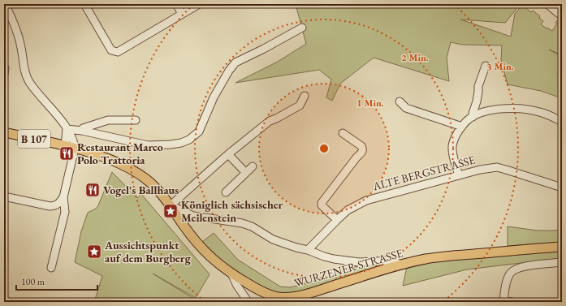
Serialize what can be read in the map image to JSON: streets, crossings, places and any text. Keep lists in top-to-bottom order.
{
  "streets": {
    "main road": ["B 107", "WURZENER STRASSE"],
    "street": ["ALTE BERGSTRASSE"]
  },
  "places": {
    "restaurant": ["Restaurant Marco Polo Trattoria", "Vogel's Ballhaus"],
    "place": ["Königlich sächsischer Meilenstein", "Aussichtspunkt auf dem Burgberg"]
  },
  "scale_bar": "100 m",
  "rings": ["2 Min.", "3 Min.", "1 Min."]
}
